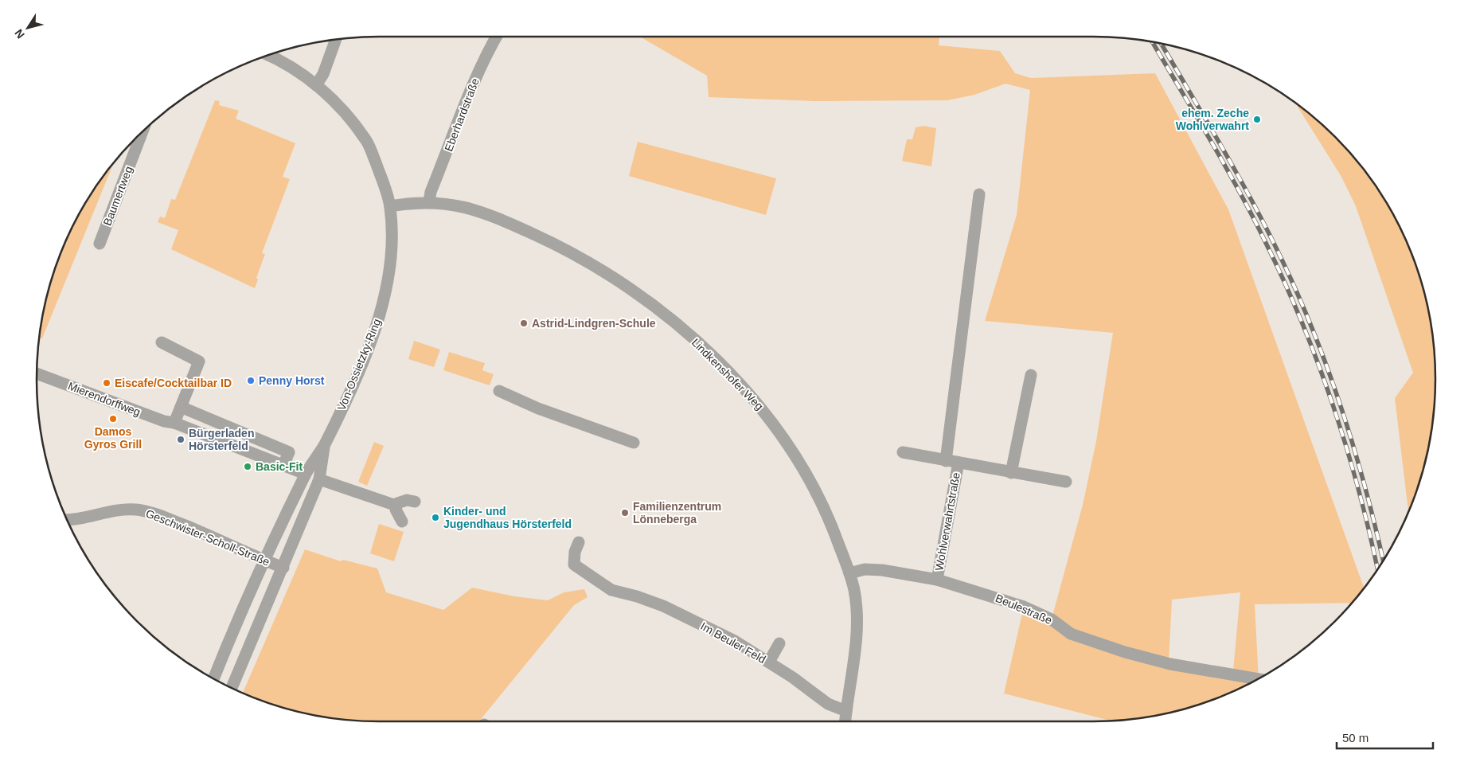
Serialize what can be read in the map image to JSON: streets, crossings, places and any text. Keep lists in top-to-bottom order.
{
  "streets": {
    "street": [
      "Eberhardstraße",
      "Baumertweg",
      "Von-Ossietzky-Ring",
      "Lindkenshofer Weg",
      "Mierendorffweg",
      "Wohlverwahrtstraße",
      "Geschwister-Scholl-Straße",
      "Beulestraße",
      "Im Beuler Feld"
    ]
  },
  "crossings": [
    ["Eberhardstraße", "Lindkenshofer Weg"],
    ["Von-Ossietzky-Ring", "Lindkenshofer Weg"],
    ["Von-Ossietzky-Ring", "Mierendorffweg"],
    ["Von-Ossietzky-Ring", "Geschwister-Scholl-Straße"],
    ["Lindkenshofer Weg", "Beulestraße"],
    ["Lindkenshofer Weg", "Im Beuler Feld"],
    ["Wohlverwahrtstraße", "Beulestraße"]
  ],
  "places": [
    "ehem. Zeche Wohlverwahrt",
    "Astrid-Lindgren-Schule",
    "Penny Horst",
    "Eiscafe/Cocktailbar ID",
    "Damos Gyros Grill",
    "Bürgerladen Hörsterfeld",
    "Basic-Fit",
    "Familienzentrum Lönneberga",
    "Kinder- und Jugendhaus Hörsterfeld"
  ],
  "scale_bar": "50 m",
  "north": "bottom left"
}
